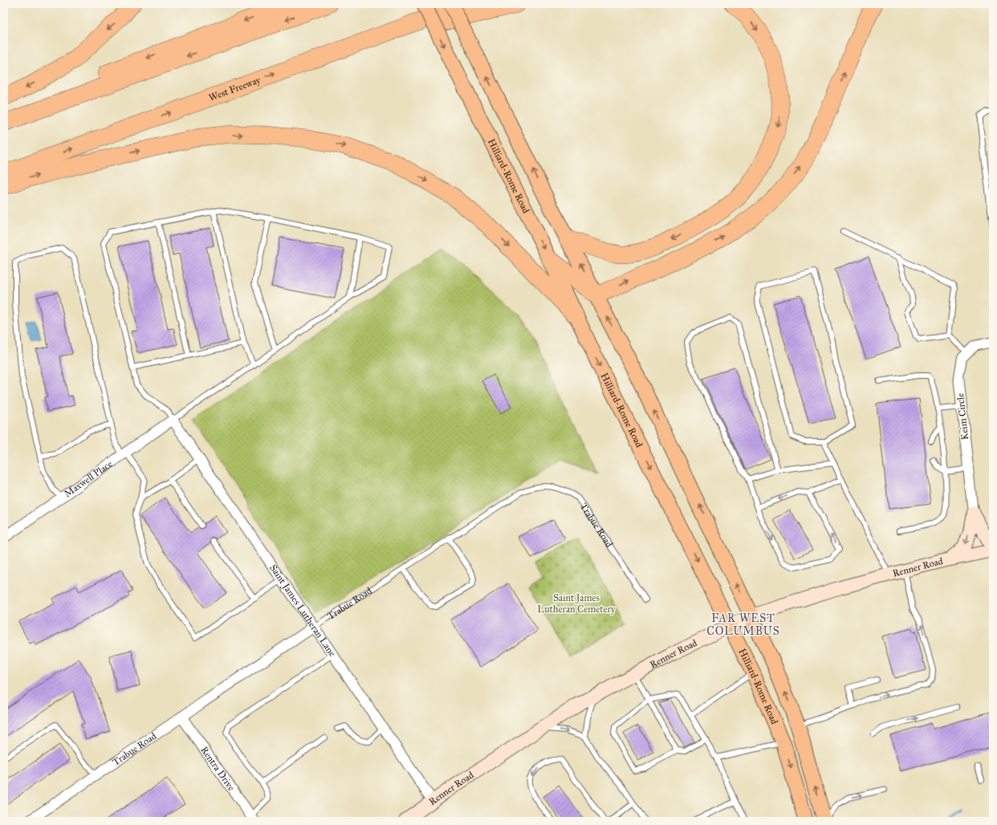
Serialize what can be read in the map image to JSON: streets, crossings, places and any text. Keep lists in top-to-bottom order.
{
  "streets": {
    "highway": ["West Freeway"],
    "main road": ["Hilliard-Rome Road", "Renner Road"],
    "street": [
      "Keim Circle",
      "Maxwell Place",
      "Trabue Road",
      "Saint James Lutheran Lane",
      "Rentra Drive"
    ]
  },
  "crossings": [
    ["Hilliard-Rome Road", "Renner Road"],
    ["Maxwell Place", "Saint James Lutheran Lane"],
    ["Trabue Road", "Saint James Lutheran Lane"],
    ["Trabue Road", "Rentra Drive"],
    ["Renner Road", "Saint James Lutheran Lane"]
  ],
  "districts": ["FAR WEST COLUMBUS"],
  "parks": ["Saint James Lutheran Cemetery"]
}
